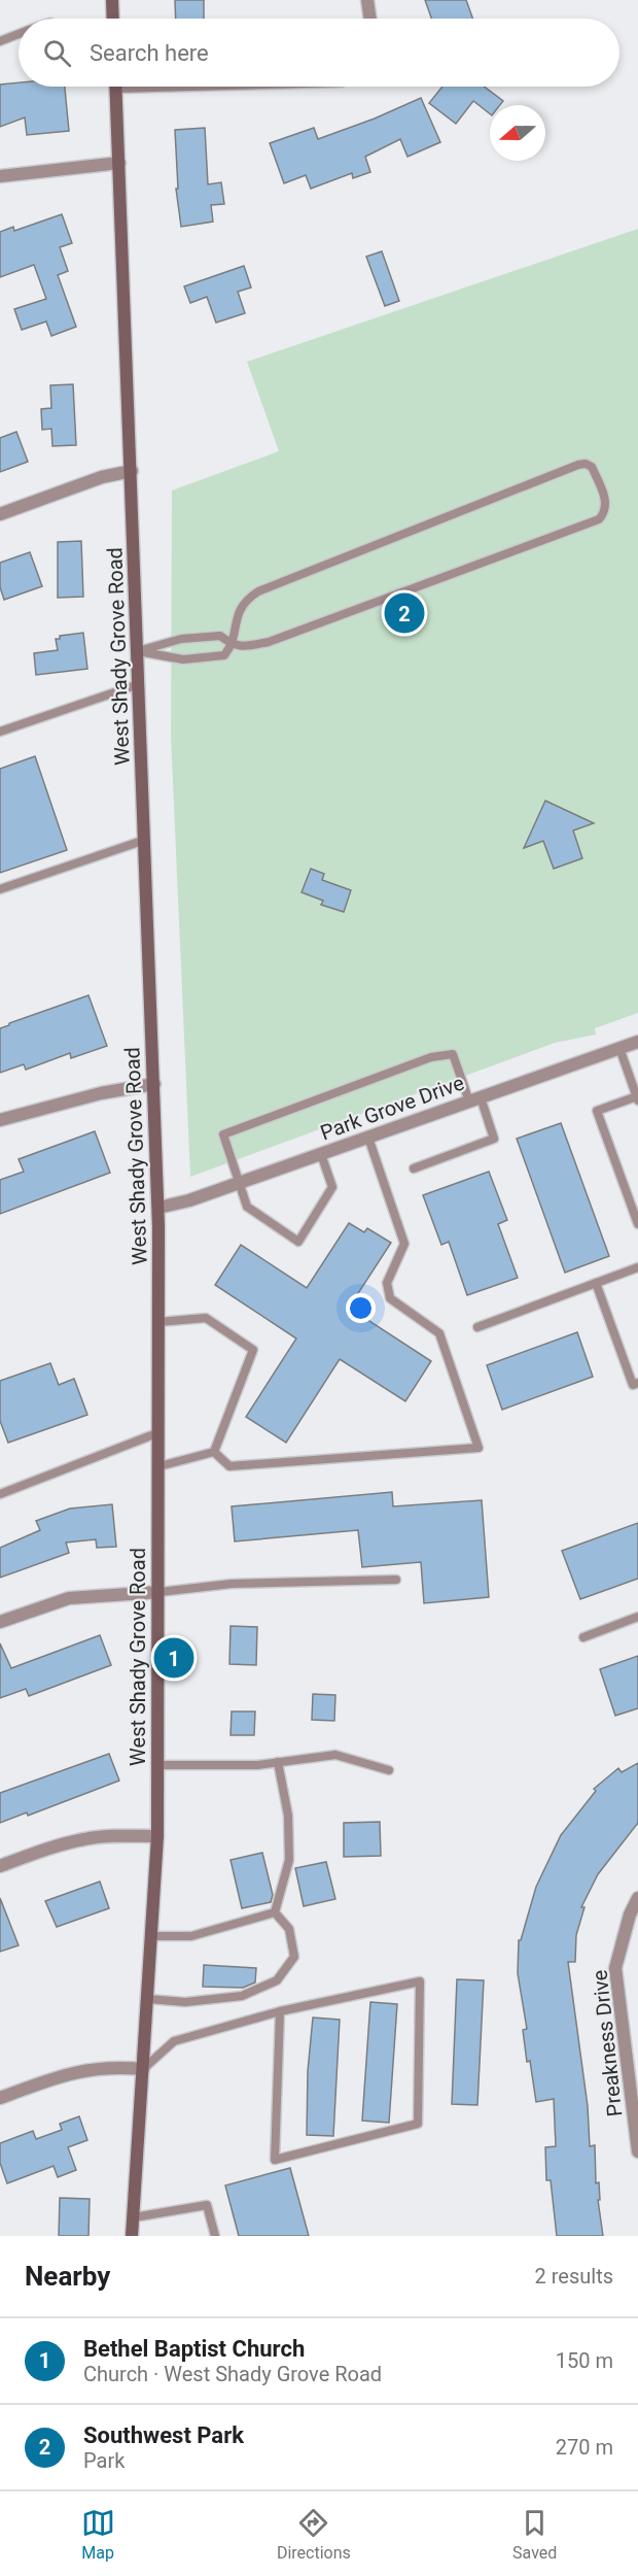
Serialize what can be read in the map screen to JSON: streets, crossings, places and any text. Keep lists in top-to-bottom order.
{
  "streets": {
    "main road": ["West Shady Grove Road"],
    "street": ["Park Grove Drive", "Preakness Drive"]
  },
  "crossings": [
    ["West Shady Grove Road", "Park Grove Drive"]
  ],
  "north": "left",
  "page": {
    "search": "Search here",
    "pins": ["2", "1"],
    "heading": ["Nearby", "2 results"],
    "list": [
      {
        "mark": "1",
        "name": "Bethel Baptist Church",
        "note": "Church · West Shady Grove Road",
        "value": "150 m"
      },
      {
        "mark": "2",
        "name": "Southwest Park",
        "note": "Park",
        "value": "270 m"
      }
    ],
    "nav": ["Map", "Directions", "Saved"]
  }
}
